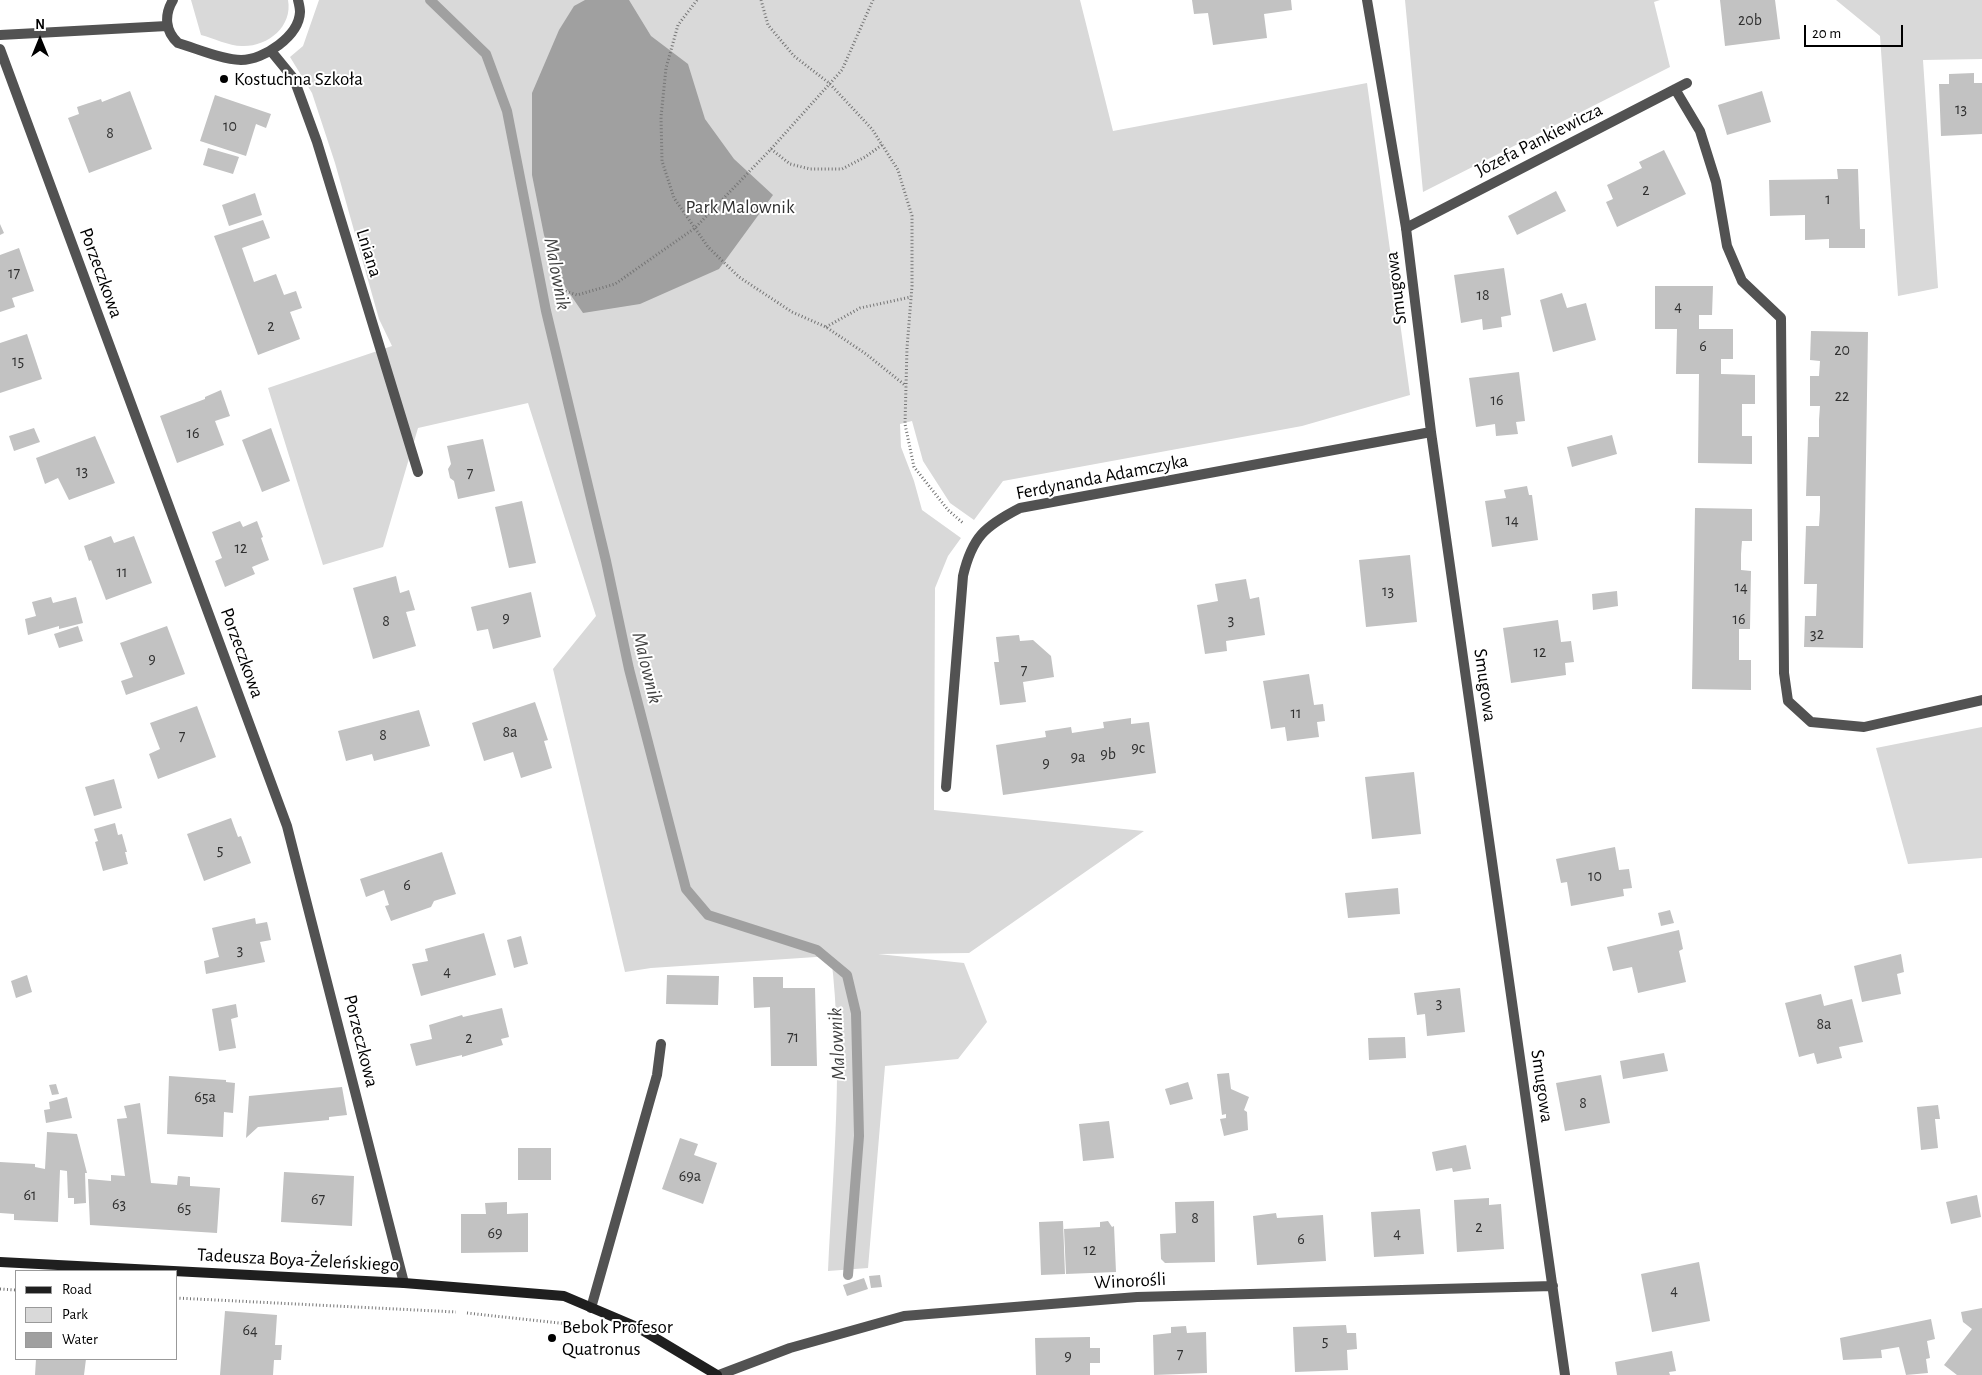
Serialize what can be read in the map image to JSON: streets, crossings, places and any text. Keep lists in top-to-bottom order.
{
  "streets": {
    "street": [
      "Józefa Pankiewicza",
      "Lniana",
      "Porzeczkowa",
      "Smugowa",
      "Ferdynanda Adamczyka",
      "Tadeusza Boya-Żeleńskiego",
      "Winorośli"
    ]
  },
  "crossings": [
    ["Józefa Pankiewicza", "Smugowa"],
    ["Porzeczkowa", "Tadeusza Boya-Żeleńskiego"],
    ["Smugowa", "Ferdynanda Adamczyka"],
    ["Smugowa", "Winorośli"],
    ["Tadeusza Boya-Żeleńskiego", "Winorośli"]
  ],
  "water": ["Malownik"],
  "parks": ["Park Malownik"],
  "places": ["Kostuchna Szkoła", "Bebok Profesor Quatronus"],
  "house_numbers": [
    "20b",
    "13",
    "10",
    "8",
    "2",
    "1",
    "17",
    "18",
    "4",
    "2",
    "6",
    "20",
    "15",
    "22",
    "16",
    "16",
    "13",
    "7",
    "14",
    "12",
    "11",
    "14",
    "13",
    "9",
    "16",
    "3",
    "8",
    "32",
    "12",
    "9",
    "7",
    "11",
    "8a",
    "8",
    "7",
    "9c",
    "9b",
    "9a",
    "9",
    "5",
    "10",
    "6",
    "3",
    "4",
    "3",
    "8a",
    "71",
    "2",
    "65a",
    "8",
    "69a",
    "61",
    "67",
    "63",
    "65",
    "8",
    "2",
    "69",
    "4",
    "6",
    "12",
    "4",
    "64",
    "5",
    "7",
    "9"
  ],
  "legend": ["Road", "Park", "Water"],
  "scale_bar": "20 m",
  "north": "top"
}
